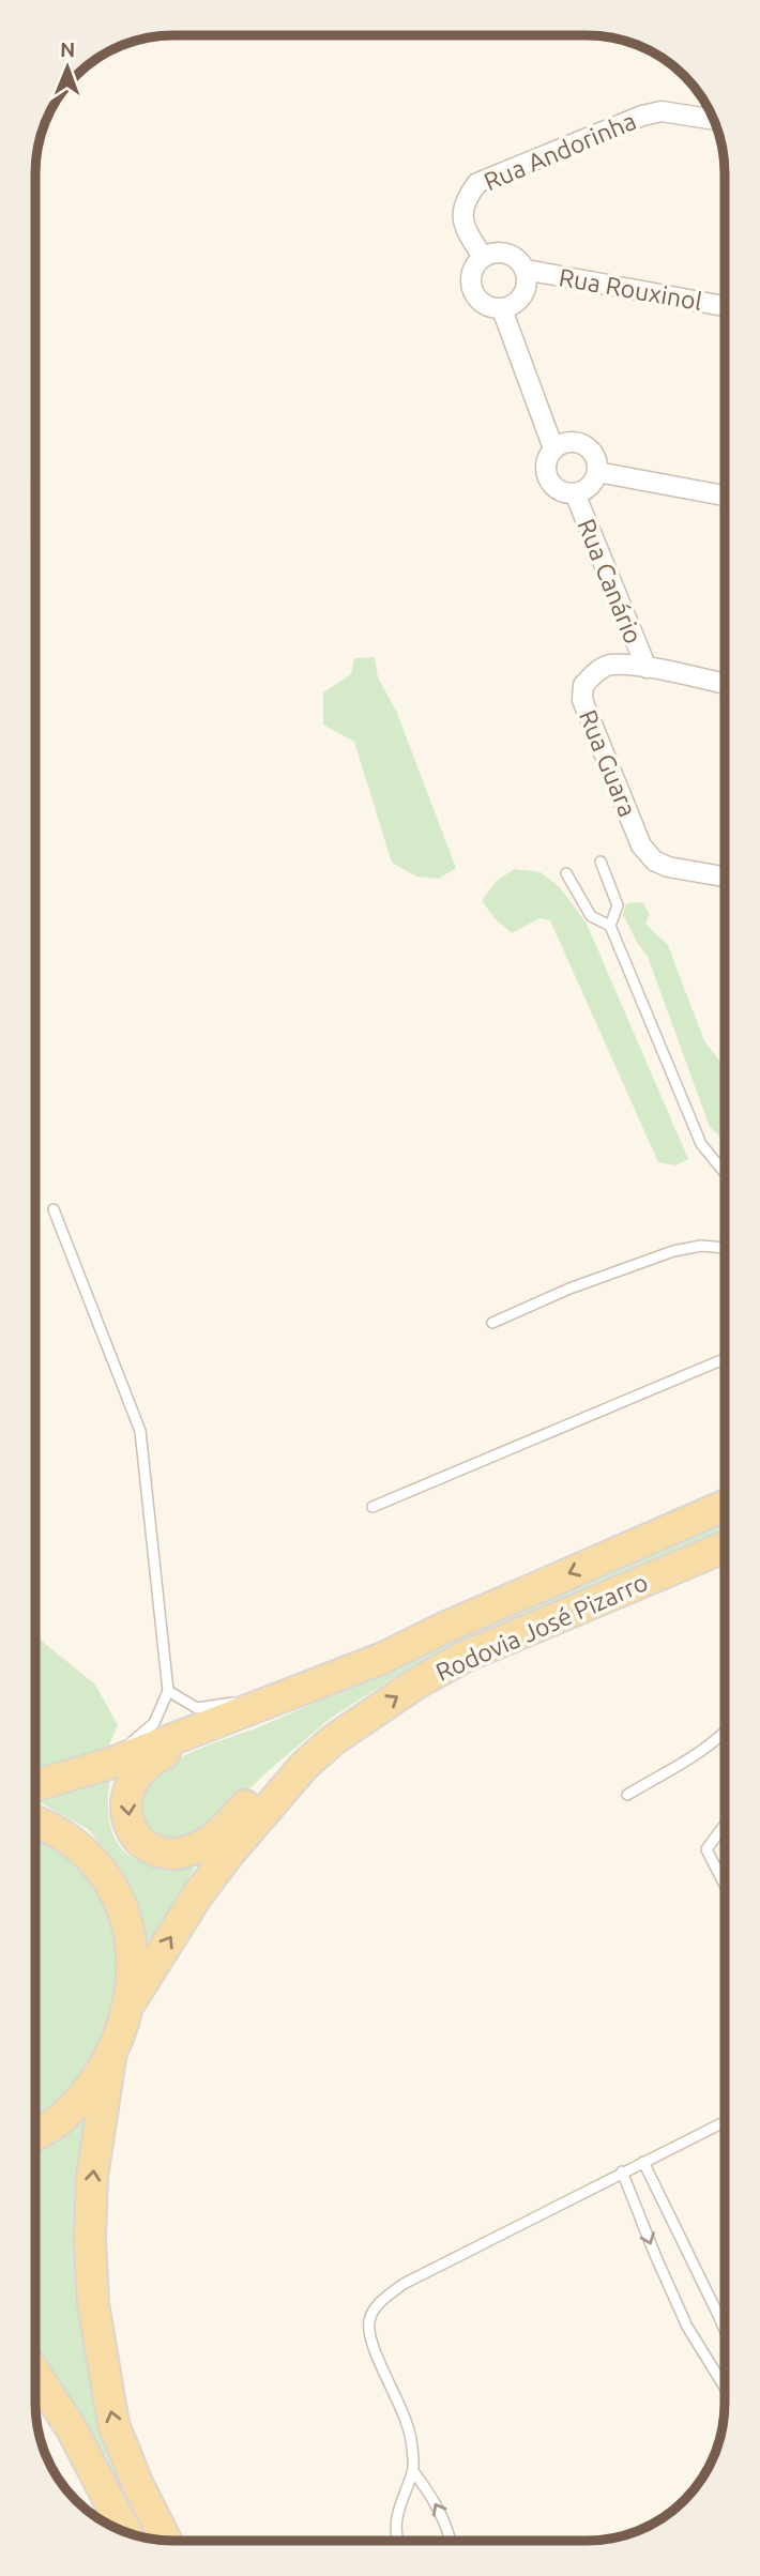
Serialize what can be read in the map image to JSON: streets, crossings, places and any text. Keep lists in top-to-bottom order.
{
  "streets": {
    "main road": ["Rodovia José Pizarro"],
    "street": [
      "Rua Andorinha",
      "Rua Rouxinol",
      "Rua Canário",
      "Rua Guara"
    ]
  },
  "crossings": [
    ["Rua Andorinha", "Rua Rouxinol"],
    ["Rua Canário", "Rua Guara"]
  ],
  "north": "top"
}
